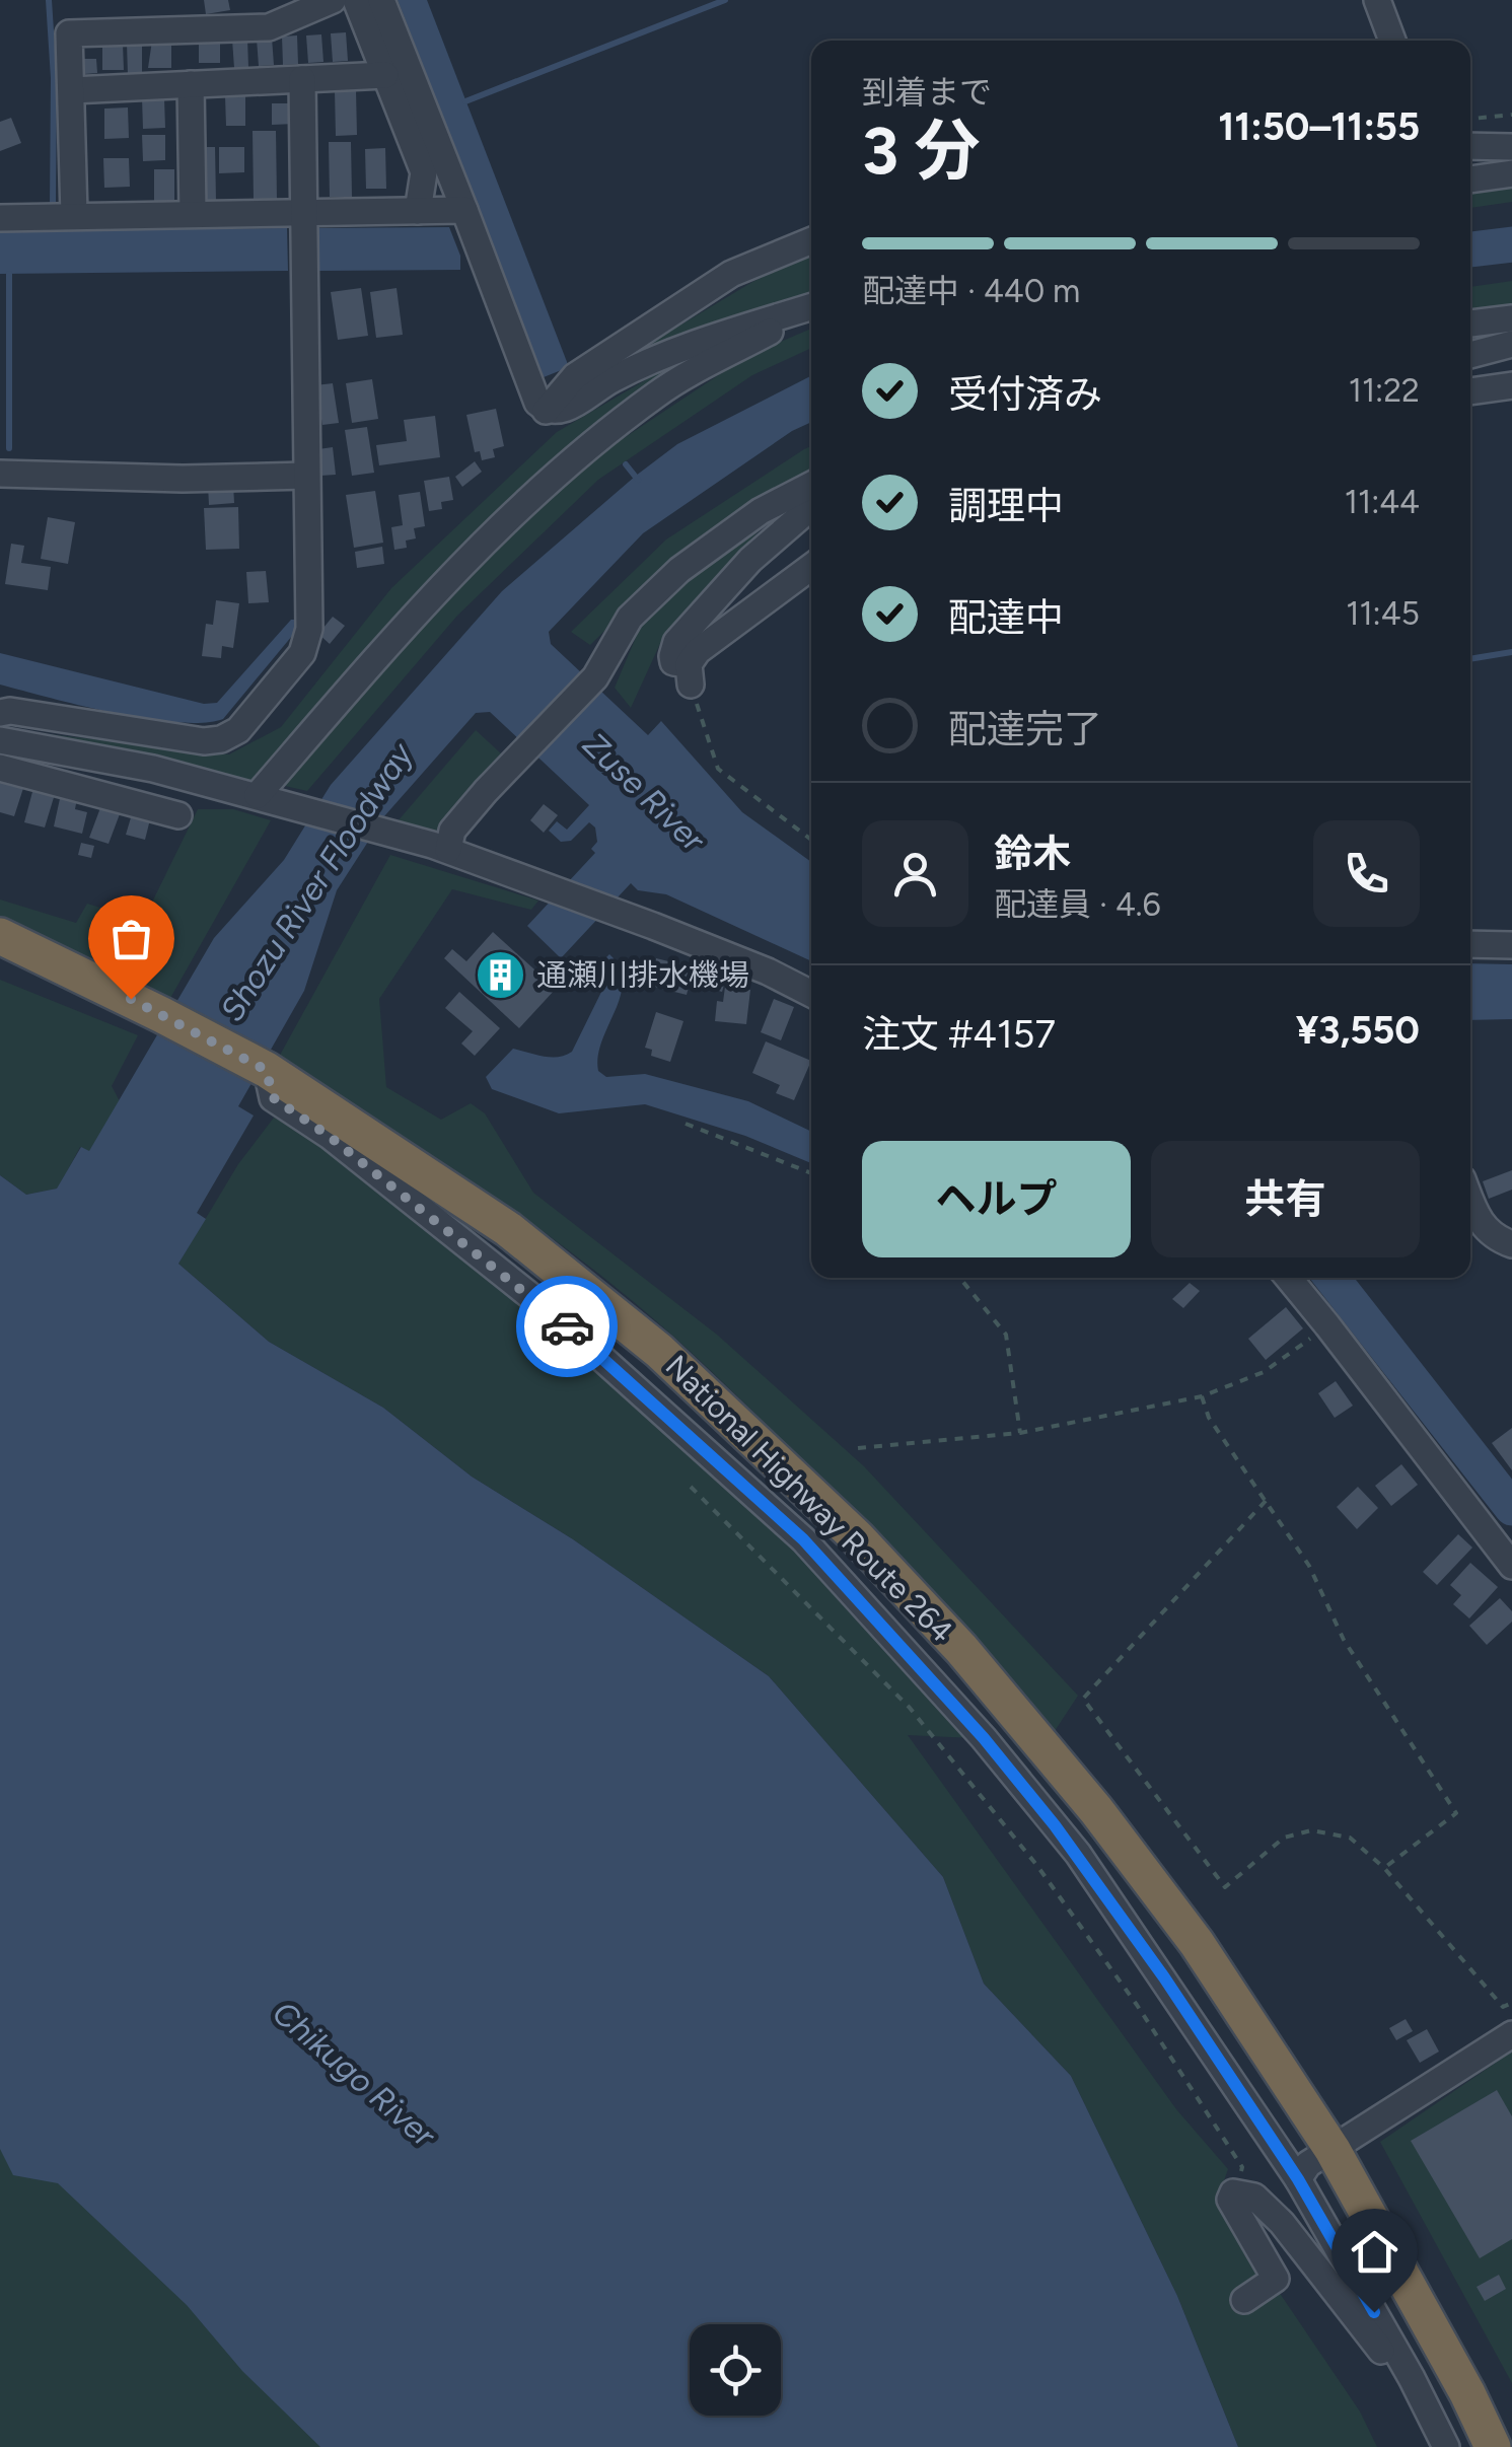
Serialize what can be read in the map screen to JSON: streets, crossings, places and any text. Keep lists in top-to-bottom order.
{
  "streets": {
    "highway": ["National Highway Route 264"]
  },
  "water": ["Zuse River", "Shozu River Floodway", "Chikugo River"],
  "places": {
    "building": ["通瀬川排水機場"]
  },
  "page": {
    "heading": ["3 分", "到着まで", "11:50–11:55"],
    "panel": [
      "鈴木",
      "配達員 · 4.6",
      "注文 #4157",
      "¥3,550"
    ],
    "bar": "配達中 · 440 m",
    "list": [
      ["受付済み", "11:22"],
      ["調理中", "11:44"],
      ["配達中", "11:45"],
      "配達完了"
    ],
    "buttons": ["ヘルプ", "共有"]
  }
}
